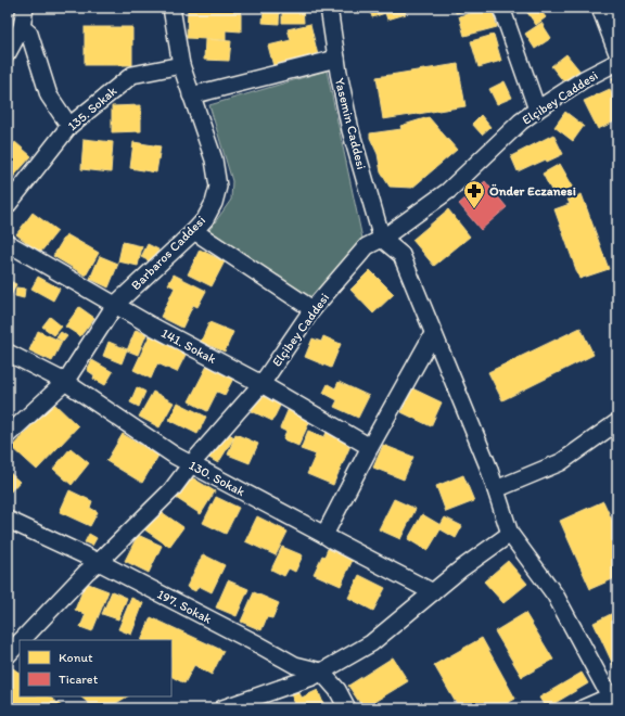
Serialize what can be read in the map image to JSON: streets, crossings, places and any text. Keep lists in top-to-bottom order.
{
  "streets": {
    "street": [
      "Elçibey Caddesi",
      "135. Sokak",
      "Yasemin Caddesi",
      "Barbaros Caddesi",
      "141. Sokak",
      "130. Sokak",
      "197. Sokak"
    ]
  },
  "crossings": [
    ["Elçibey Caddesi", "Yasemin Caddesi"],
    ["Elçibey Caddesi", "141. Sokak"],
    ["Elçibey Caddesi", "130. Sokak"],
    ["Elçibey Caddesi", "197. Sokak"],
    ["135. Sokak", "Barbaros Caddesi"],
    ["Barbaros Caddesi", "141. Sokak"],
    ["Barbaros Caddesi", "130. Sokak"]
  ],
  "places": {
    "pharmacy": ["Önder Eczanesi"]
  },
  "legend": ["Konut", "Ticaret"]
}
